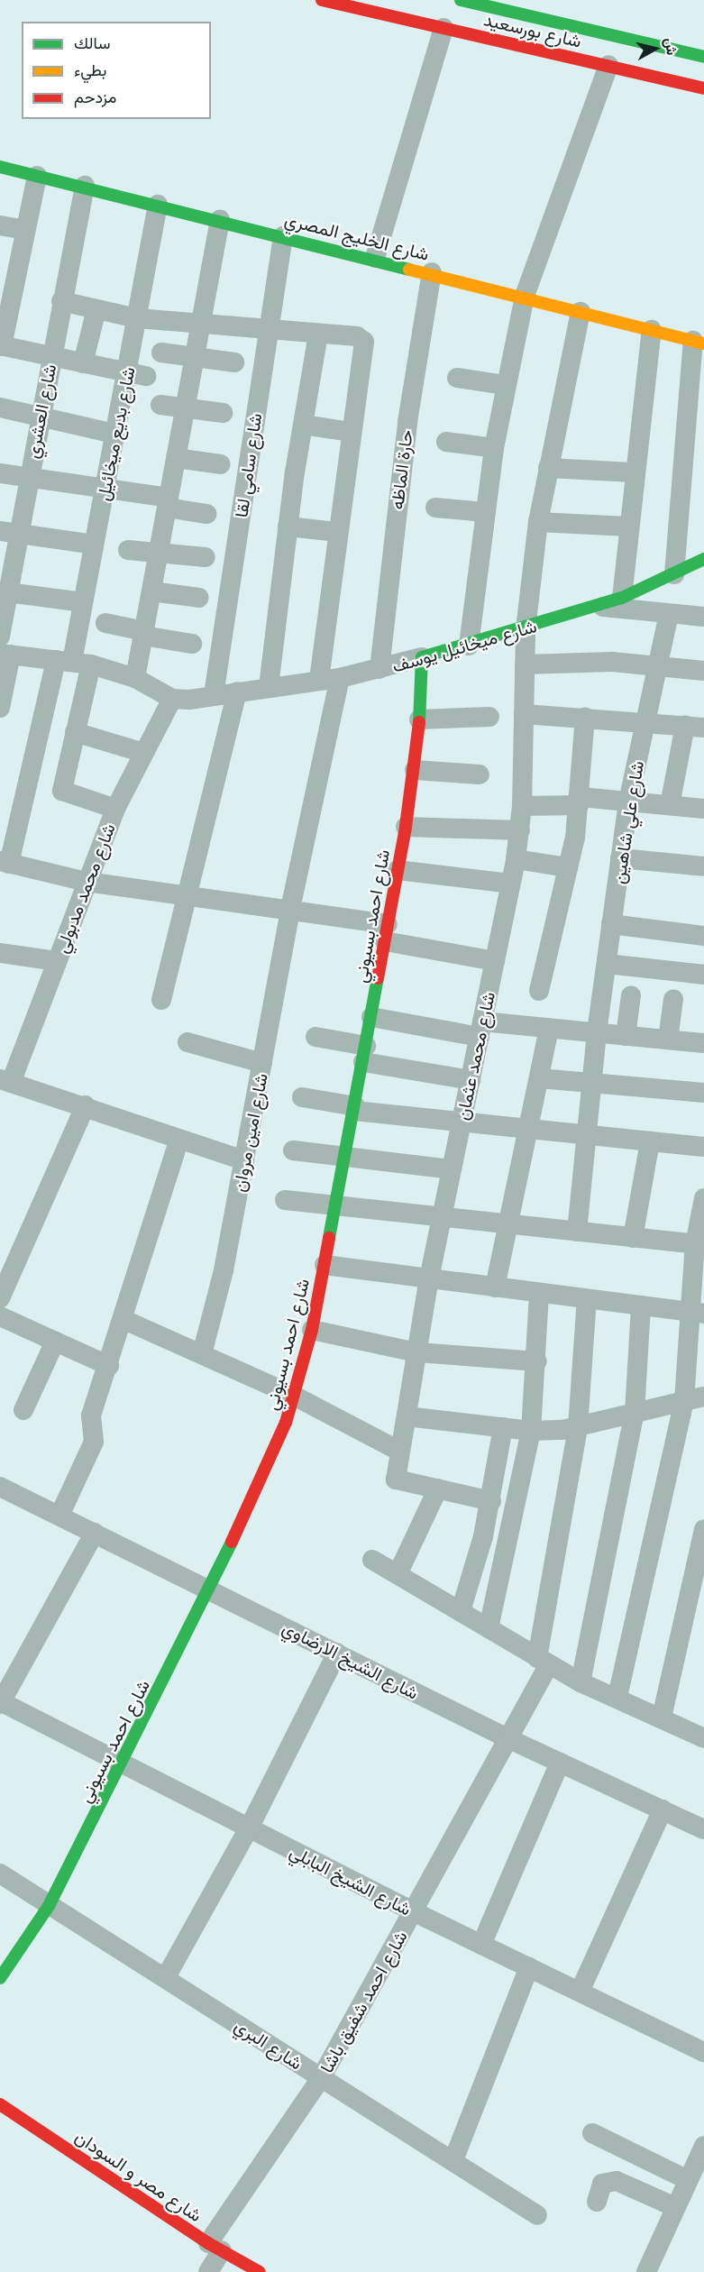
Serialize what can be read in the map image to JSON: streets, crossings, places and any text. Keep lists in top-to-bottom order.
{
  "streets": {
    "street": [
      "شارع بورسعيد",
      "شارع الخليج المصري",
      "شارع العشري",
      "شارع بديع ميخائيل",
      "شارع سامي لقا",
      "حارة الماظه",
      "شارع ميخائيل يوسف",
      "شارع علي شاهين",
      "شارع محمد مدبولي",
      "شارع احمد بسيوني",
      "شارع محمد عثمان",
      "شارع امين مروان",
      "شارع الشيخ الارضاوي",
      "شارع الشيخ البابلي",
      "شارع احمد شفيق باشا",
      "شارع البري",
      "شارع مصر و السودان"
    ]
  },
  "crossings": [
    ["شارع الخليج المصري", "شارع العشري"],
    ["شارع الخليج المصري", "شارع بديع ميخائيل"],
    ["شارع الخليج المصري", "شارع سامي لقا"],
    ["شارع الخليج المصري", "حارة الماظه"],
    ["شارع الخليج المصري", "شارع محمد عثمان"],
    ["شارع سامي لقا", "شارع ميخائيل يوسف"],
    ["حارة الماظه", "شارع ميخائيل يوسف"],
    ["شارع ميخائيل يوسف", "شارع محمد مدبولي"],
    ["شارع ميخائيل يوسف", "شارع احمد بسيوني"],
    ["شارع ميخائيل يوسف", "شارع محمد عثمان"],
    ["شارع ميخائيل يوسف", "شارع امين مروان"],
    ["شارع احمد بسيوني", "شارع الشيخ الارضاوي"],
    ["شارع احمد بسيوني", "شارع الشيخ البابلي"],
    ["شارع احمد بسيوني", "شارع البري"],
    ["شارع الشيخ الارضاوي", "شارع احمد شفيق باشا"],
    ["شارع الشيخ البابلي", "شارع احمد شفيق باشا"],
    ["شارع احمد شفيق باشا", "شارع البري"],
    ["شارع احمد شفيق باشا", "شارع مصر و السودان"]
  ],
  "legend": ["سالك", "بطيء", "مزدحم"],
  "north": "right"
}
